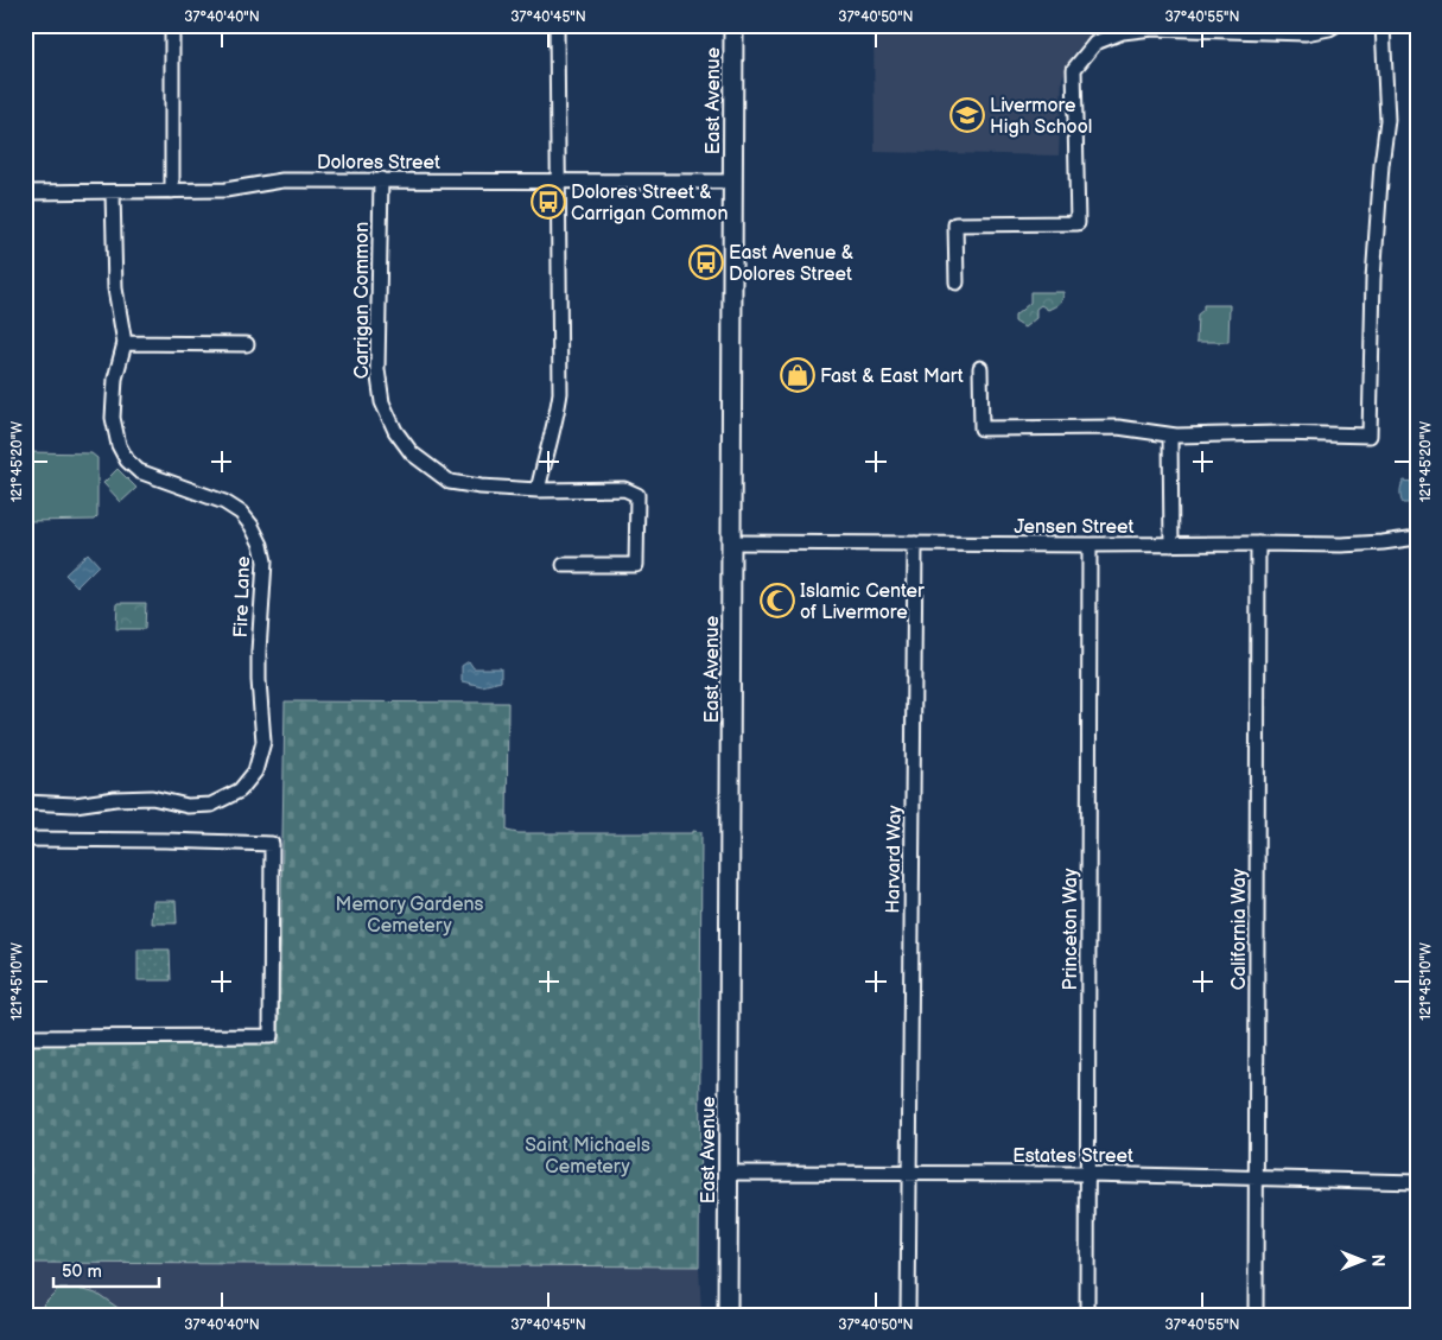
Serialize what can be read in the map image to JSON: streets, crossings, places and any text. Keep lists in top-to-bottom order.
{
  "streets": {
    "main road": ["East Avenue"],
    "street": [
      "Dolores Street",
      "Carrigan Common",
      "Jensen Street",
      "Fire Lane",
      "Harvard Way",
      "Princeton Way",
      "California Way",
      "Estates Street"
    ]
  },
  "crossings": [
    ["East Avenue", "Dolores Street"],
    ["East Avenue", "Jensen Street"],
    ["East Avenue", "Estates Street"],
    ["Dolores Street", "Carrigan Common"],
    ["Dolores Street", "Fire Lane"],
    ["Jensen Street", "Harvard Way"],
    ["Jensen Street", "Princeton Way"],
    ["Jensen Street", "California Way"],
    ["Harvard Way", "Estates Street"],
    ["Princeton Way", "Estates Street"],
    ["California Way", "Estates Street"]
  ],
  "parks": ["Memory Gardens Cemetery", "Saint Michaels Cemetery"],
  "places": {
    "school or university": ["Livermore High School"],
    "bus stop": ["Dolores Street & Carrigan Common", "East Avenue & Dolores Street"],
    "shop": ["Fast & East Mart"],
    "mosque": ["Islamic Center of Livermore"]
  },
  "scale_bar": "50 m",
  "north": "right",
  "coordinates": [
    "37°40'40\"N",
    "37°40'45\"N",
    "37°40'50\"N",
    "37°40'55\"N",
    "121°45'20\"W",
    "121°45'10\"W"
  ]
}
